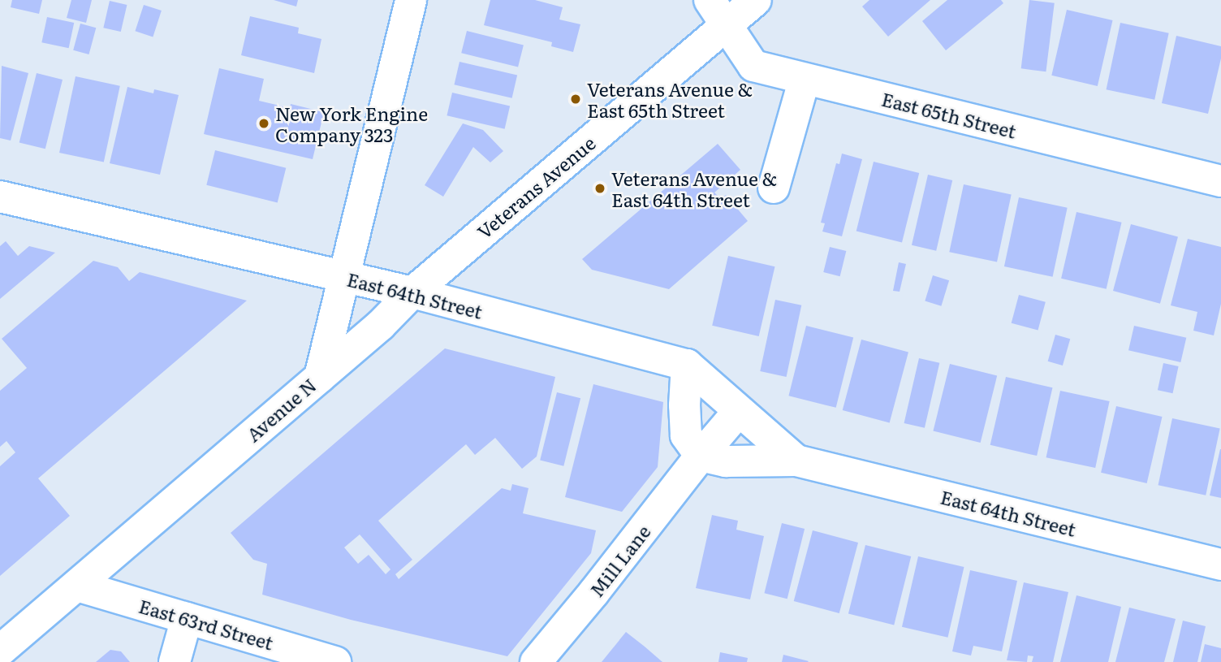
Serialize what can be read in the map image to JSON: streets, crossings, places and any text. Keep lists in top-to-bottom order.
{
  "streets": {
    "street": [
      "East 65th Street",
      "Veterans Avenue",
      "East 64th Street",
      "Avenue N",
      "Mill Lane",
      "East 63rd Street"
    ]
  },
  "crossings": [
    ["East 65th Street", "Veterans Avenue"],
    ["Veterans Avenue", "East 64th Street"],
    ["Veterans Avenue", "Avenue N"],
    ["East 64th Street", "Avenue N"],
    ["East 64th Street", "Mill Lane"],
    ["Avenue N", "East 63rd Street"]
  ],
  "places": ["Veterans Avenue & East 65th Street", "New York Engine Company 323", "Veterans Avenue & East 64th Street"]
}
